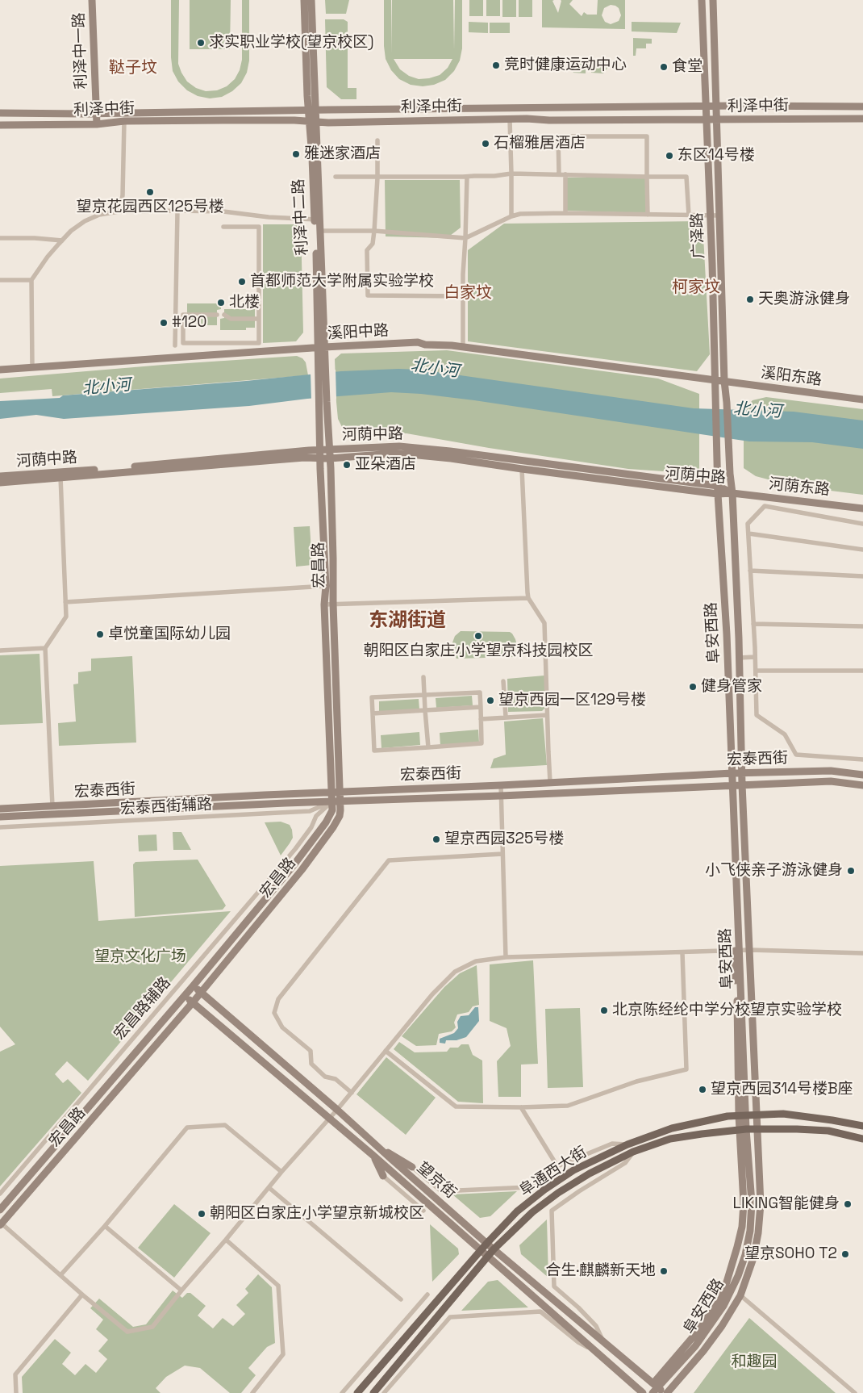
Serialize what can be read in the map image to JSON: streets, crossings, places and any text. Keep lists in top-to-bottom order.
{
  "streets": {
    "main road": ["阜通西大街"],
    "street": [
      "利泽中一路",
      "利泽中街",
      "利泽中二路",
      "广泽路",
      "溪阳中路",
      "溪阳东路",
      "河荫中路",
      "河荫东路",
      "宏昌路",
      "阜安西路",
      "宏泰西街",
      "宏泰西街辅路",
      "宏昌路辅路",
      "望京街"
    ]
  },
  "crossings": [
    ["利泽中一路", "利泽中街"],
    ["利泽中街", "利泽中二路"],
    ["利泽中街", "广泽路"],
    ["利泽中二路", "溪阳中路"],
    ["利泽中二路", "河荫中路"],
    ["利泽中二路", "宏昌路"],
    ["广泽路", "溪阳中路"],
    ["广泽路", "溪阳东路"],
    ["广泽路", "河荫中路"],
    ["广泽路", "河荫东路"],
    ["广泽路", "阜安西路"],
    ["溪阳中路", "溪阳东路"],
    ["河荫中路", "河荫东路"],
    ["河荫中路", "宏昌路"],
    ["河荫中路", "阜安西路"],
    ["河荫东路", "阜安西路"],
    ["宏昌路", "宏泰西街"],
    ["宏昌路", "宏泰西街辅路"],
    ["宏昌路", "宏昌路辅路"],
    ["宏昌路", "望京街"],
    ["阜安西路", "宏泰西街"],
    ["阜安西路", "阜通西大街"],
    ["阜安西路", "望京街"],
    ["宏泰西街", "宏泰西街辅路"],
    ["宏泰西街", "宏昌路辅路"],
    ["宏泰西街辅路", "宏昌路辅路"],
    ["阜通西大街", "望京街"]
  ],
  "districts": [
    "鞑子坟",
    "柯家坟",
    "白家坟",
    "东湖街道"
  ],
  "water": ["北小河"],
  "parks": ["望京文化广场", "和趣园"],
  "places": [
    "求实职业学校(望京校区)",
    "竞时健康运动中心",
    "食堂",
    "石榴雅居酒店",
    "雅迷家酒店",
    "东区14号楼",
    "望京花园西区125号楼",
    "首都师范大学附属实验学校",
    "天奥游泳健身",
    "北楼",
    "#120",
    "亚朵酒店",
    "卓悦童国际幼儿园",
    "朝阳区白家庄小学望京科技园校区",
    "健身管家",
    "望京西园一区129号楼",
    "望京西园325号楼",
    "小飞侠亲子游泳健身",
    "北京陈经纶中学分校望京实验学校",
    "望京西园314号楼B座",
    "LIKING智能健身",
    "朝阳区白家庄小学望京新城校区",
    "望京SOHO T2",
    "合生·麒麟新天地"
  ]
}
